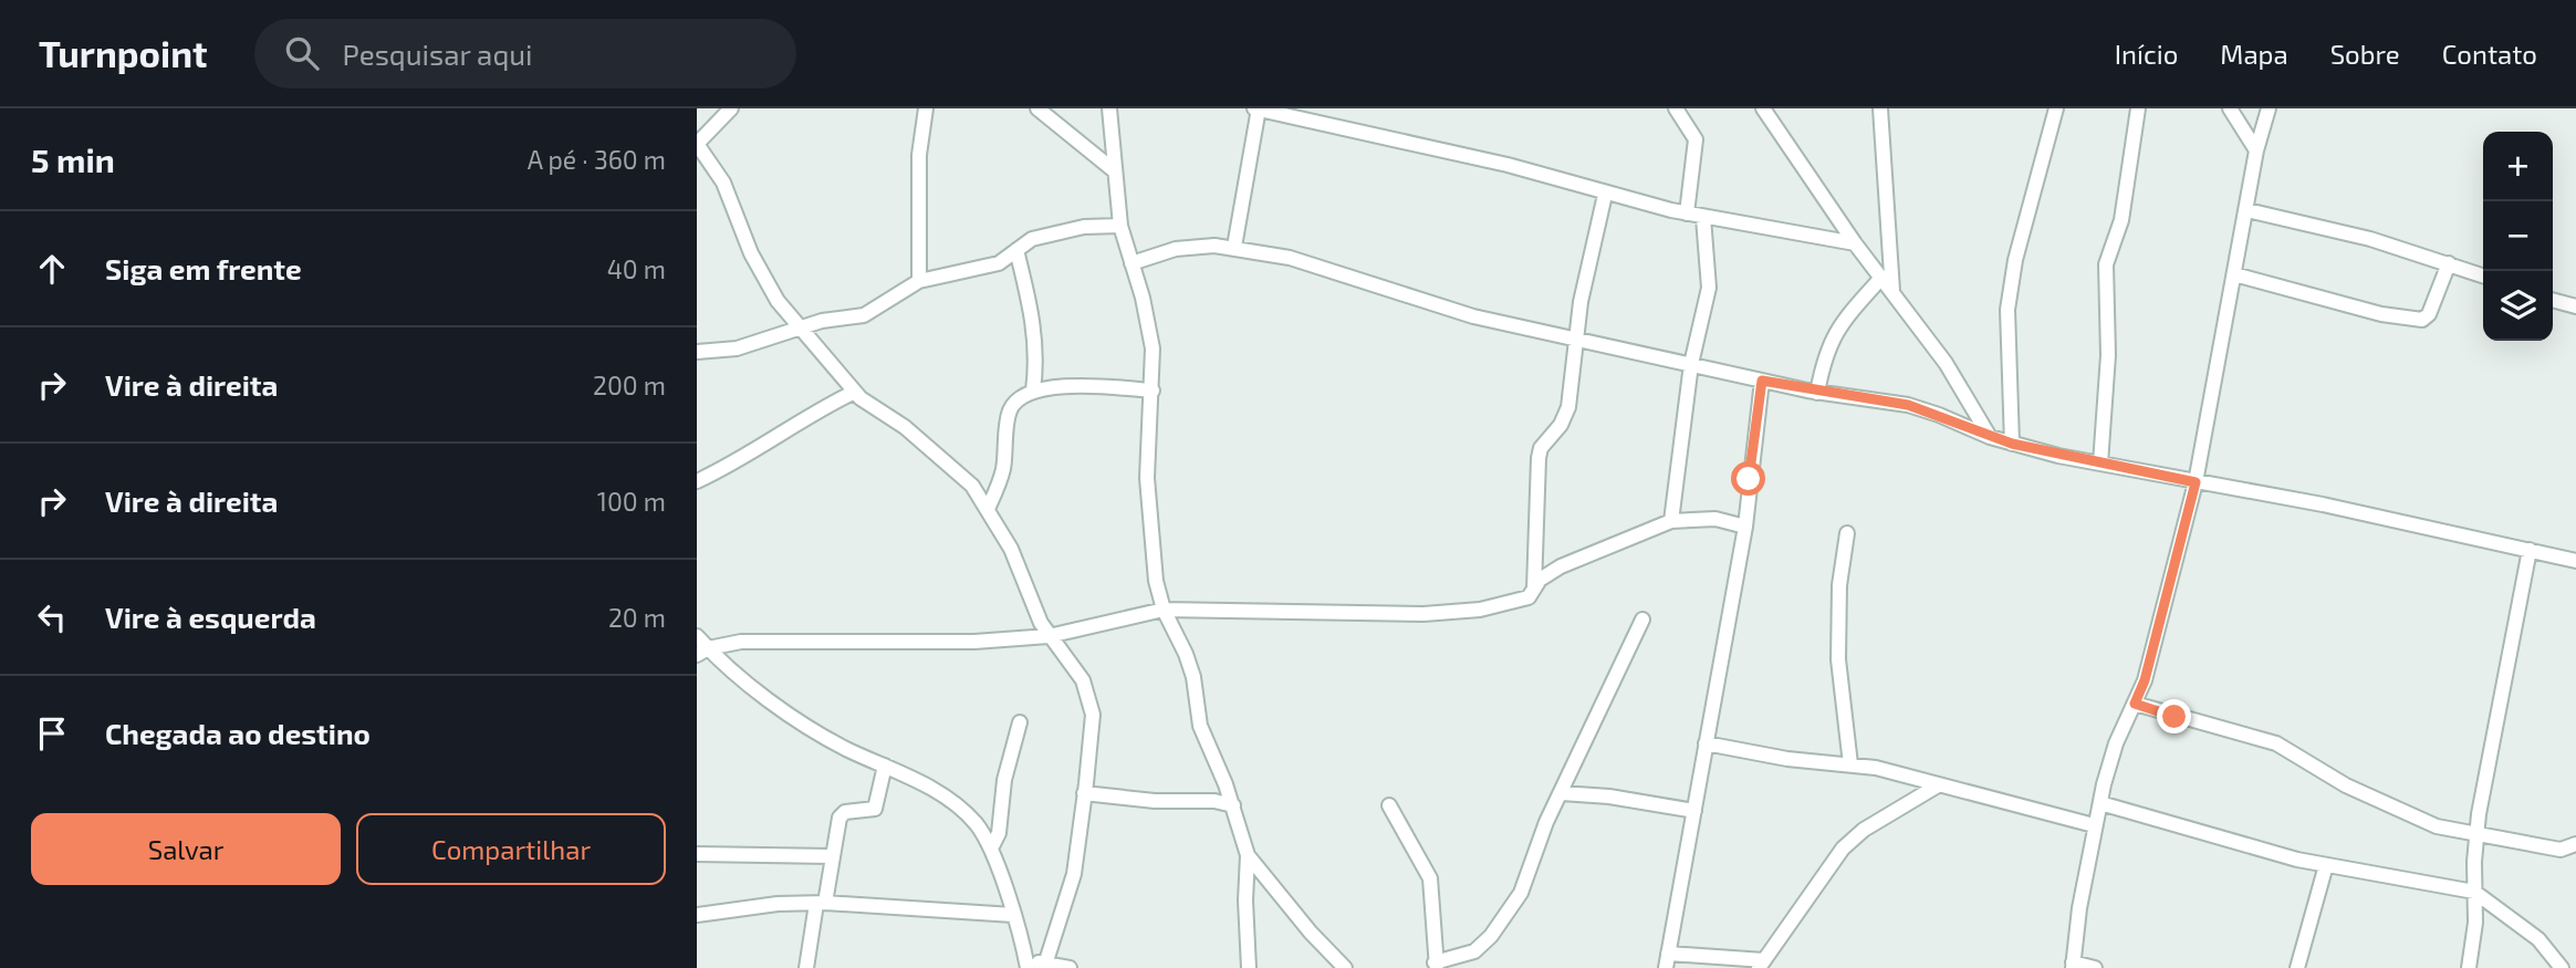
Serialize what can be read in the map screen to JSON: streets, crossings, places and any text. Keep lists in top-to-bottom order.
{
  "page": {
    "header": "Turnpoint",
    "search": "Pesquisar aqui",
    "nav": [
      "Início",
      "Mapa",
      "Sobre",
      "Contato"
    ],
    "heading": ["5 min", "A pé · 360 m"],
    "map_buttons": ["+", "−"],
    "list": [
      ["Siga em frente", "40 m"],
      ["Vire à direita", "200 m"],
      ["Vire à direita", "100 m"],
      ["Vire à esquerda", "20 m"],
      "Chegada ao destino"
    ],
    "buttons": ["Salvar", "Compartilhar"]
  }
}
